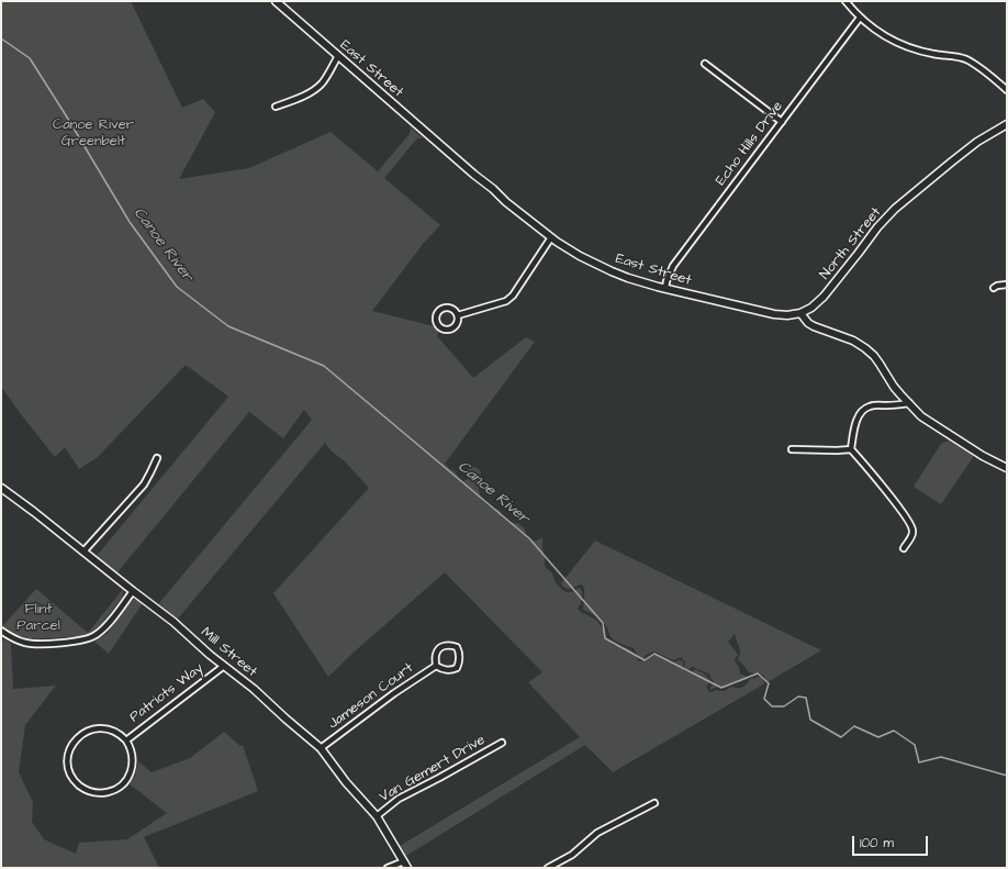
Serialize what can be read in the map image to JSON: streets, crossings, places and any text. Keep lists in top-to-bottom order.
{
  "streets": {
    "street": [
      "East Street",
      "Echo Hills Drive",
      "North Street",
      "Mill Street",
      "Patriots Way",
      "Jameson Court",
      "Van Gemert Drive"
    ]
  },
  "crossings": [
    ["East Street", "Echo Hills Drive"],
    ["East Street", "North Street"],
    ["Mill Street", "Patriots Way"],
    ["Mill Street", "Jameson Court"],
    ["Mill Street", "Van Gemert Drive"]
  ],
  "water": ["Canoe River"],
  "parks": ["Canoe River Greenbelt", "Flint Parcel"],
  "scale_bar": "100 m"
}
